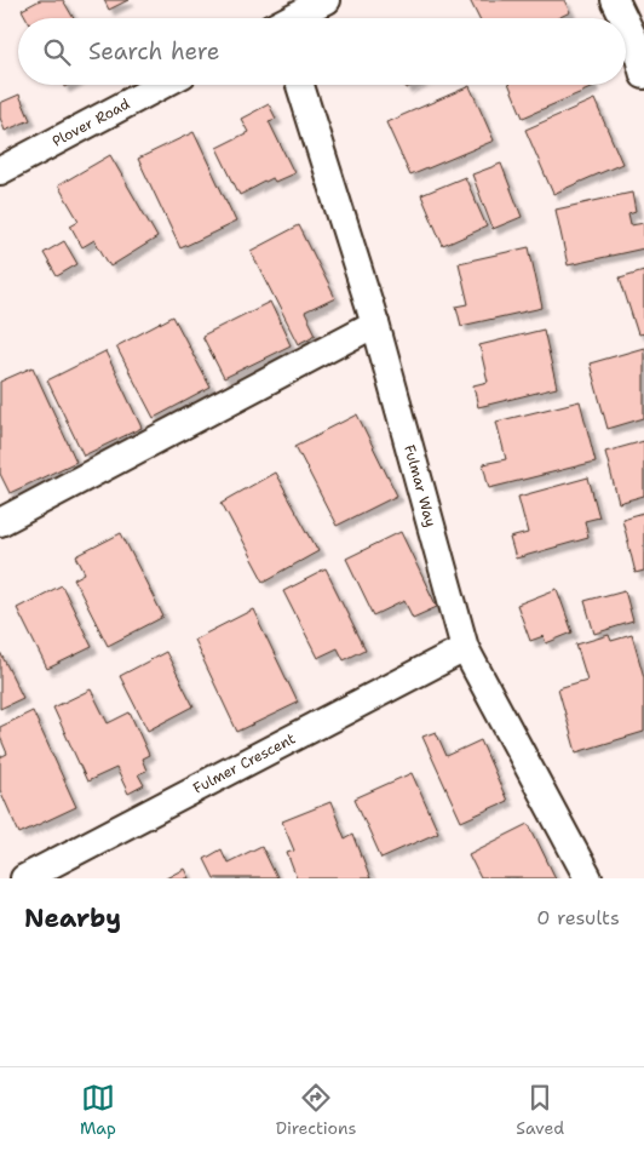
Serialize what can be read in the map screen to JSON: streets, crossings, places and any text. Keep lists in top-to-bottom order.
{
  "streets": {
    "street": ["Plover Road", "Fulmar Way", "Fulmer Crescent"]
  },
  "crossings": [
    ["Fulmar Way", "Fulmer Crescent"]
  ],
  "page": {
    "search": "Search here",
    "heading": ["Nearby", "0 results"],
    "nav": ["Map", "Directions", "Saved"]
  }
}
